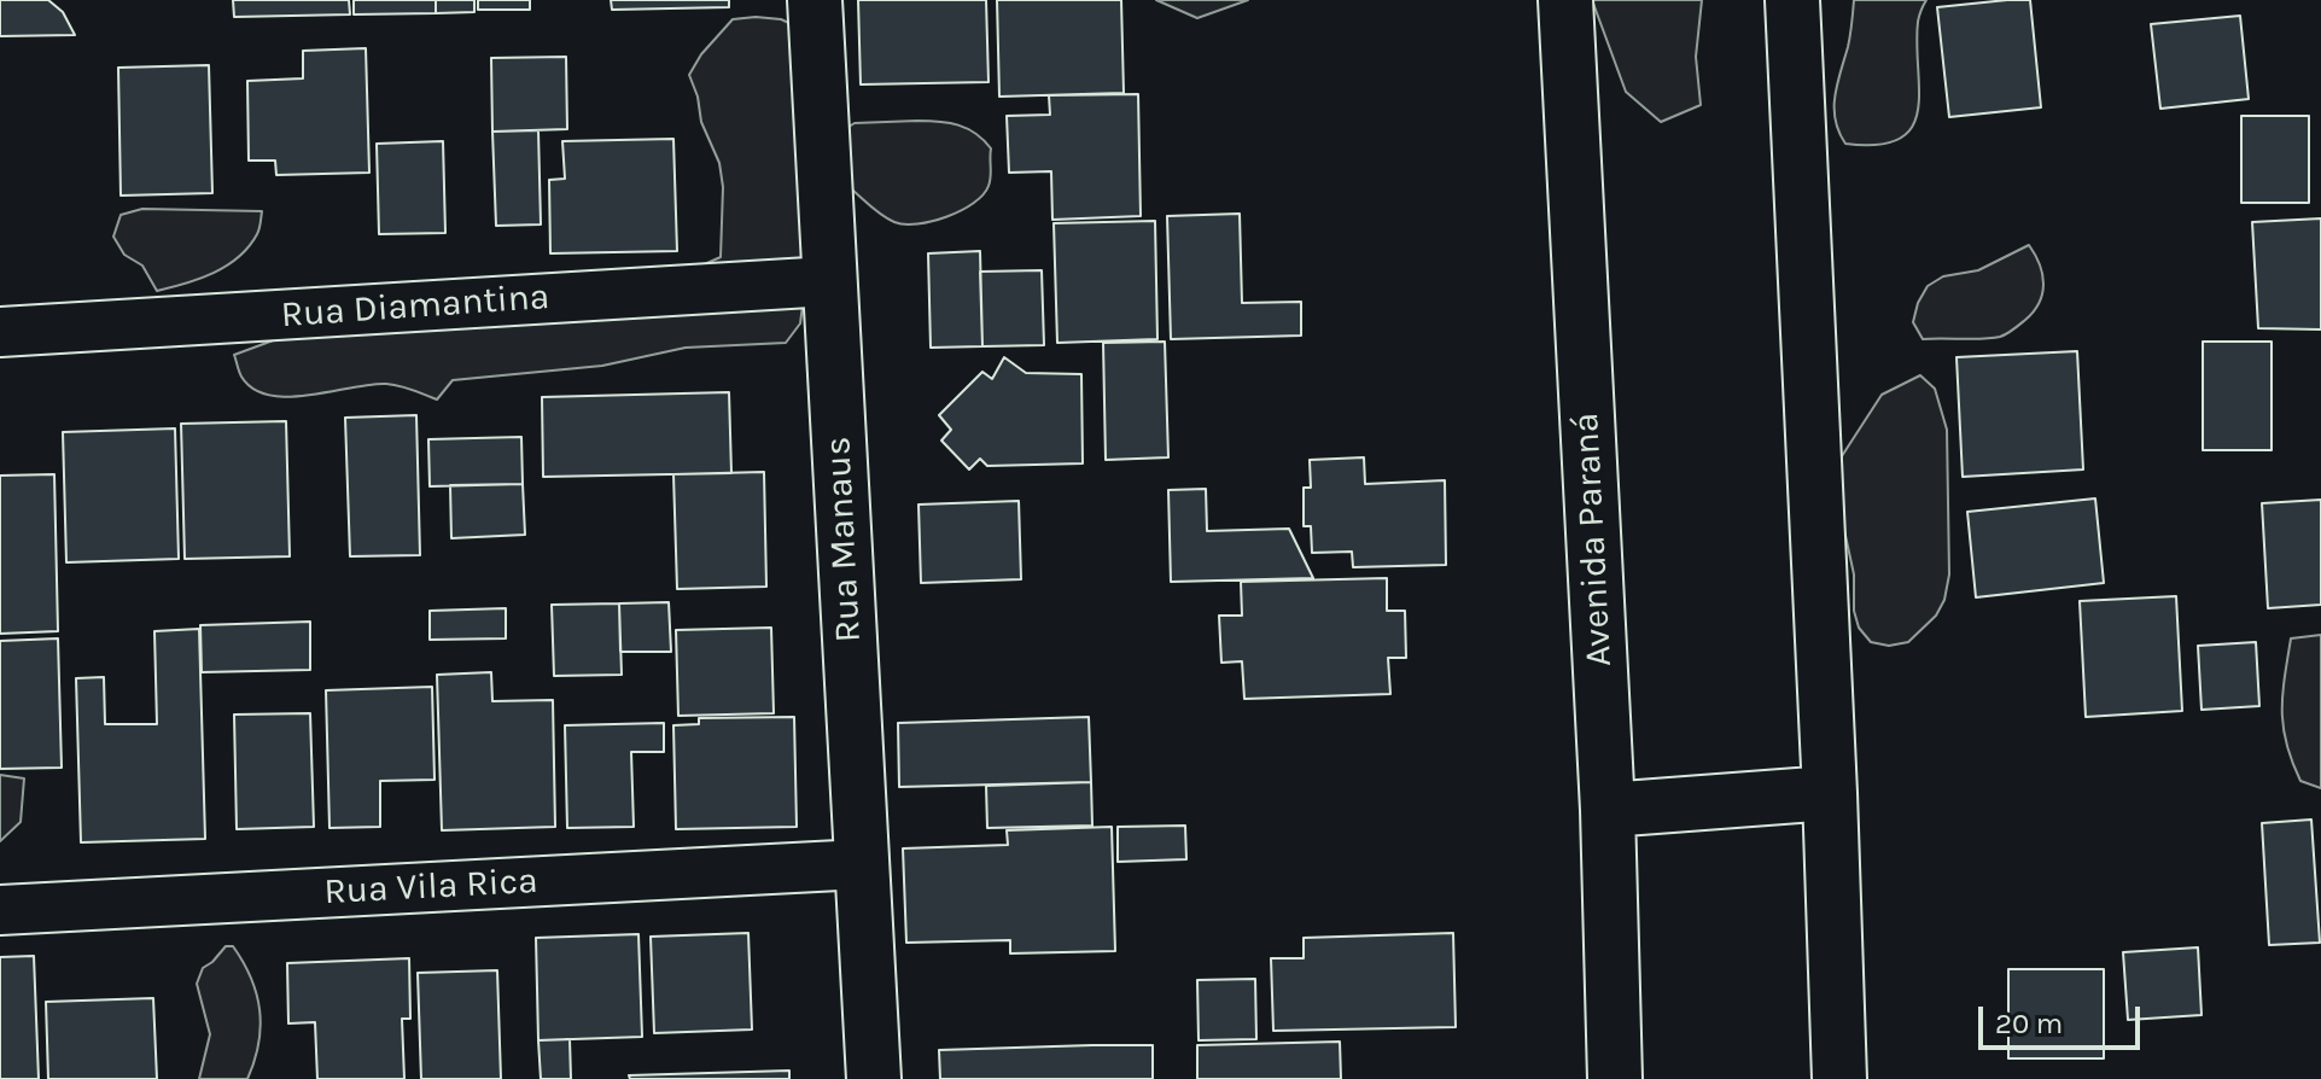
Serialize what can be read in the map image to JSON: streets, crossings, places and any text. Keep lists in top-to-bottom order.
{
  "streets": {
    "main road": ["Rua Manaus", "Avenida Paraná"],
    "street": ["Rua Diamantina", "Rua Vila Rica"]
  },
  "crossings": [
    ["Rua Diamantina", "Rua Manaus"],
    ["Rua Manaus", "Rua Vila Rica"]
  ],
  "scale_bar": "20 m"
}
